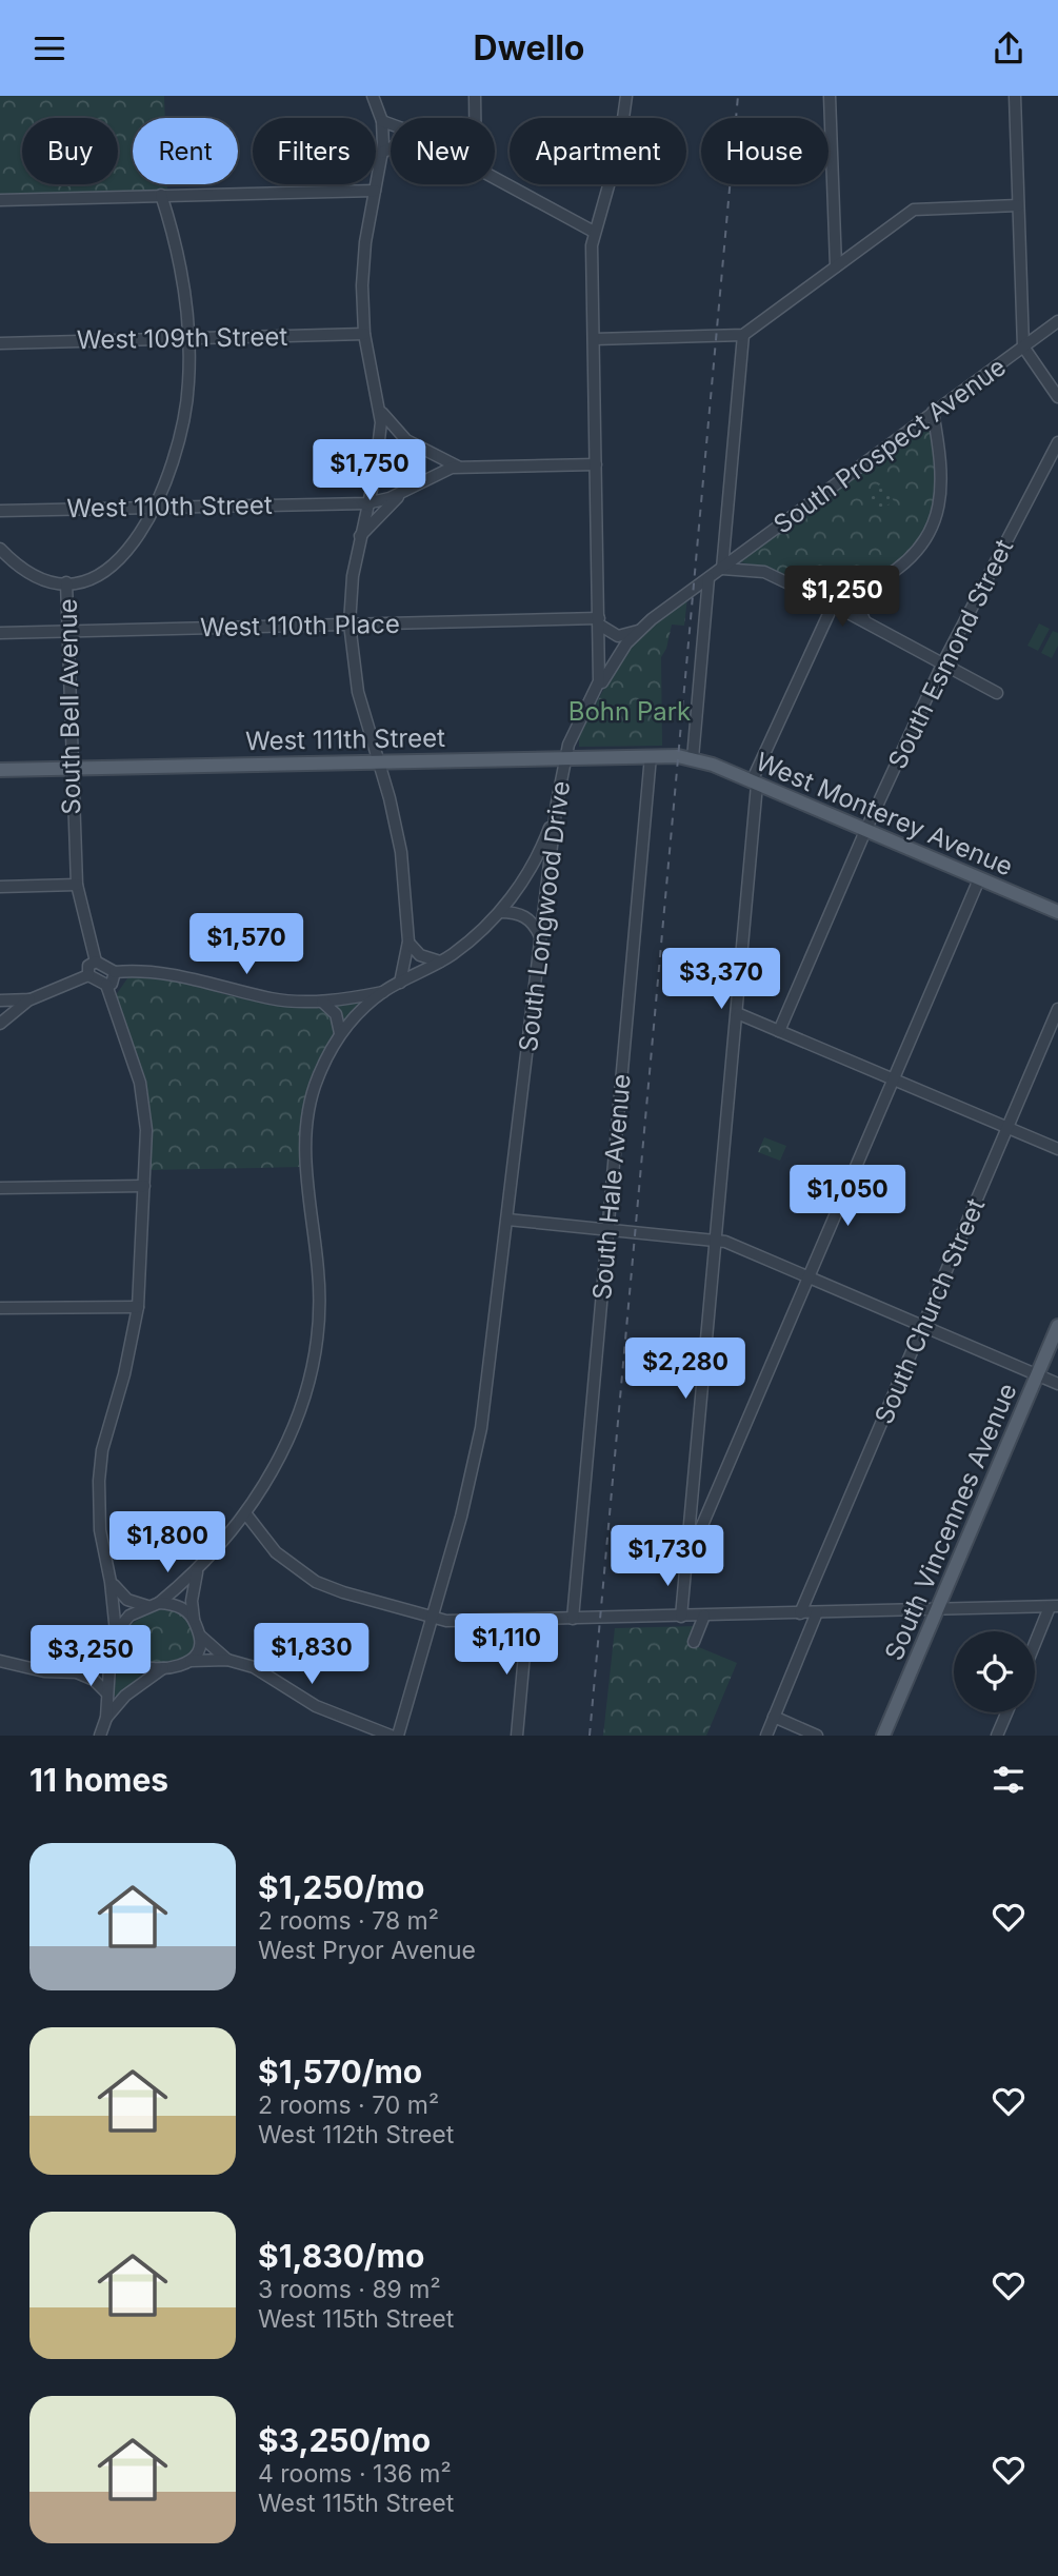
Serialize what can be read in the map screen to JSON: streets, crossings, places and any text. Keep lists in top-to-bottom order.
{
  "streets": {
    "main road": ["West 111th Street", "West Monterey Avenue", "South Vincennes Avenue"],
    "street": [
      "West 109th Street",
      "South Prospect Avenue",
      "West 110th Street",
      "West 110th Place",
      "South Esmond Street",
      "South Bell Avenue",
      "South Longwood Drive",
      "South Hale Avenue",
      "South Church Street"
    ]
  },
  "crossings": [
    ["West 109th Street", "South Bell Avenue"],
    ["South Prospect Avenue", "West 110th Place"],
    ["South Prospect Avenue", "South Longwood Drive"],
    ["West 110th Street", "South Bell Avenue"],
    ["West 110th Street", "South Longwood Drive"],
    ["West 110th Place", "South Bell Avenue"],
    ["West 110th Place", "South Longwood Drive"],
    ["South Esmond Street", "West Monterey Avenue"],
    ["South Bell Avenue", "West 111th Street"],
    ["West 111th Street", "West Monterey Avenue"],
    ["West 111th Street", "South Longwood Drive"],
    ["West 111th Street", "South Hale Avenue"]
  ],
  "parks": ["Bohn Park"],
  "page": {
    "header": "Dwello",
    "chip": [
      "Buy",
      "Rent",
      "Filters",
      "New",
      "Apartment",
      "House"
    ],
    "price": [
      "$1,750",
      "$1,250",
      "$1,570",
      "$3,370",
      "$1,050",
      "$2,280",
      "$1,800",
      "$1,730",
      "$1,110",
      "$1,830",
      "$3,250"
    ],
    "heading": "11 homes",
    "list": [
      {
        "name": "$1,250/mo",
        "note": "2 rooms · 78 m² · West Pryor Avenue"
      },
      {
        "name": "$1,570/mo",
        "note": "2 rooms · 70 m² · West 112th Street"
      },
      {
        "name": "$1,830/mo",
        "note": "3 rooms · 89 m² · West 115th Street"
      },
      {
        "name": "$3,250/mo",
        "note": "4 rooms · 136 m² · West 115th Street"
      }
    ]
  }
}
